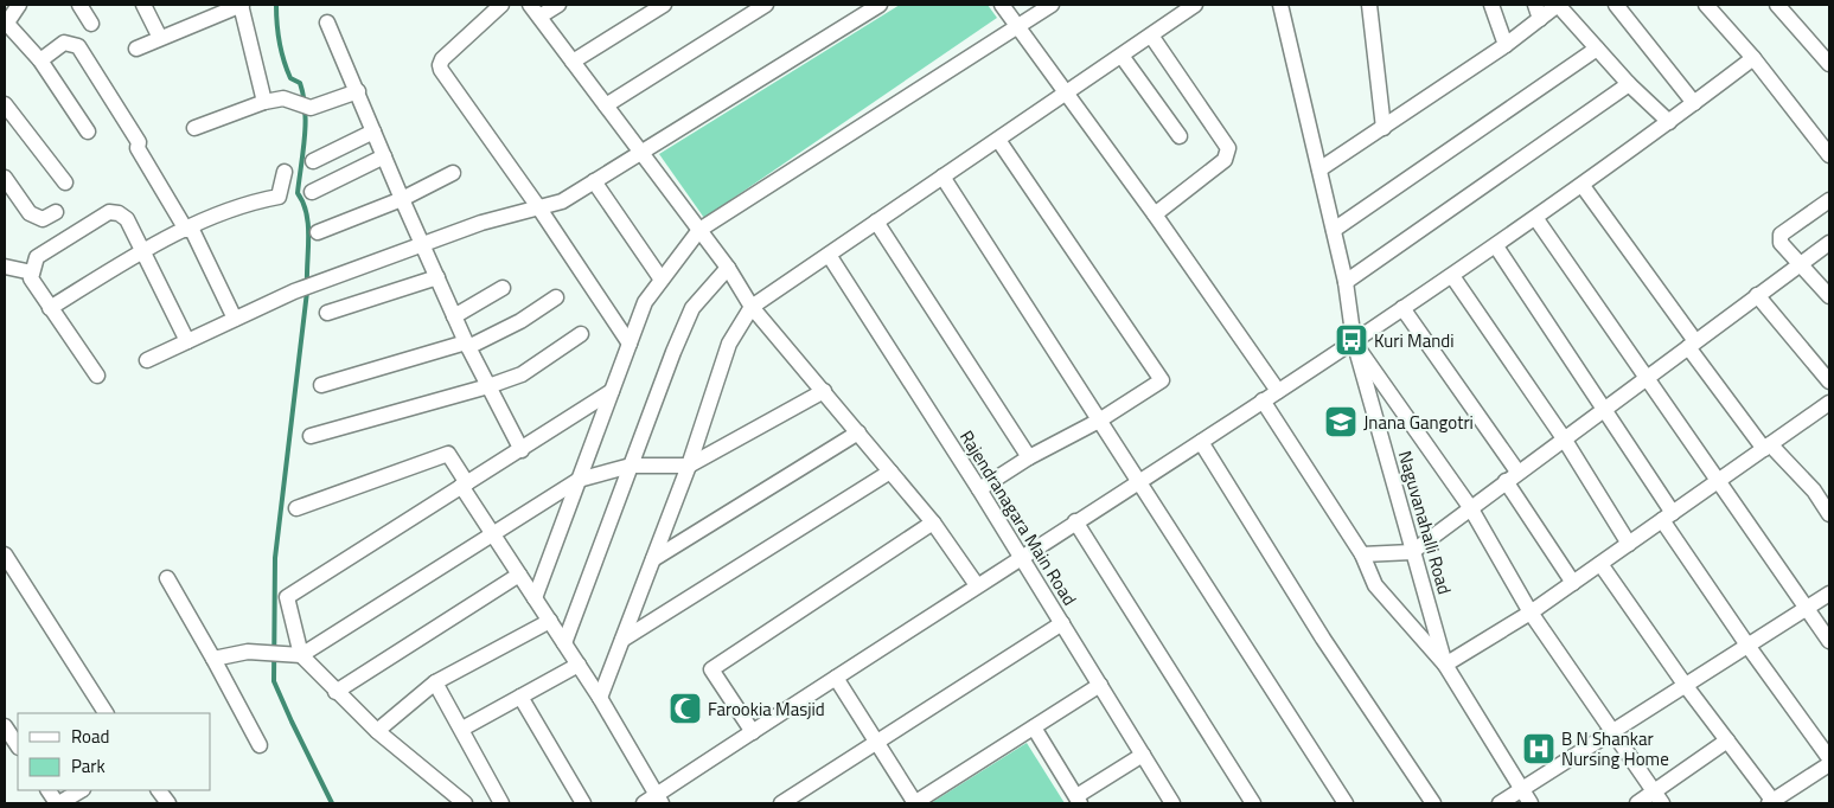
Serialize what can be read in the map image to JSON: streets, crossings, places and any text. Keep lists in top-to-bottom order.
{
  "streets": {
    "street": ["Rajendranagara Main Road", "Naguvanahalli Road"]
  },
  "places": {
    "bus stop": ["Kuri Mandi"],
    "school or university": ["Jnana Gangotri"],
    "mosque": ["Farookia Masjid"],
    "hospital": ["B N Shankar Nursing Home"]
  },
  "legend": ["Road", "Park"]
}
